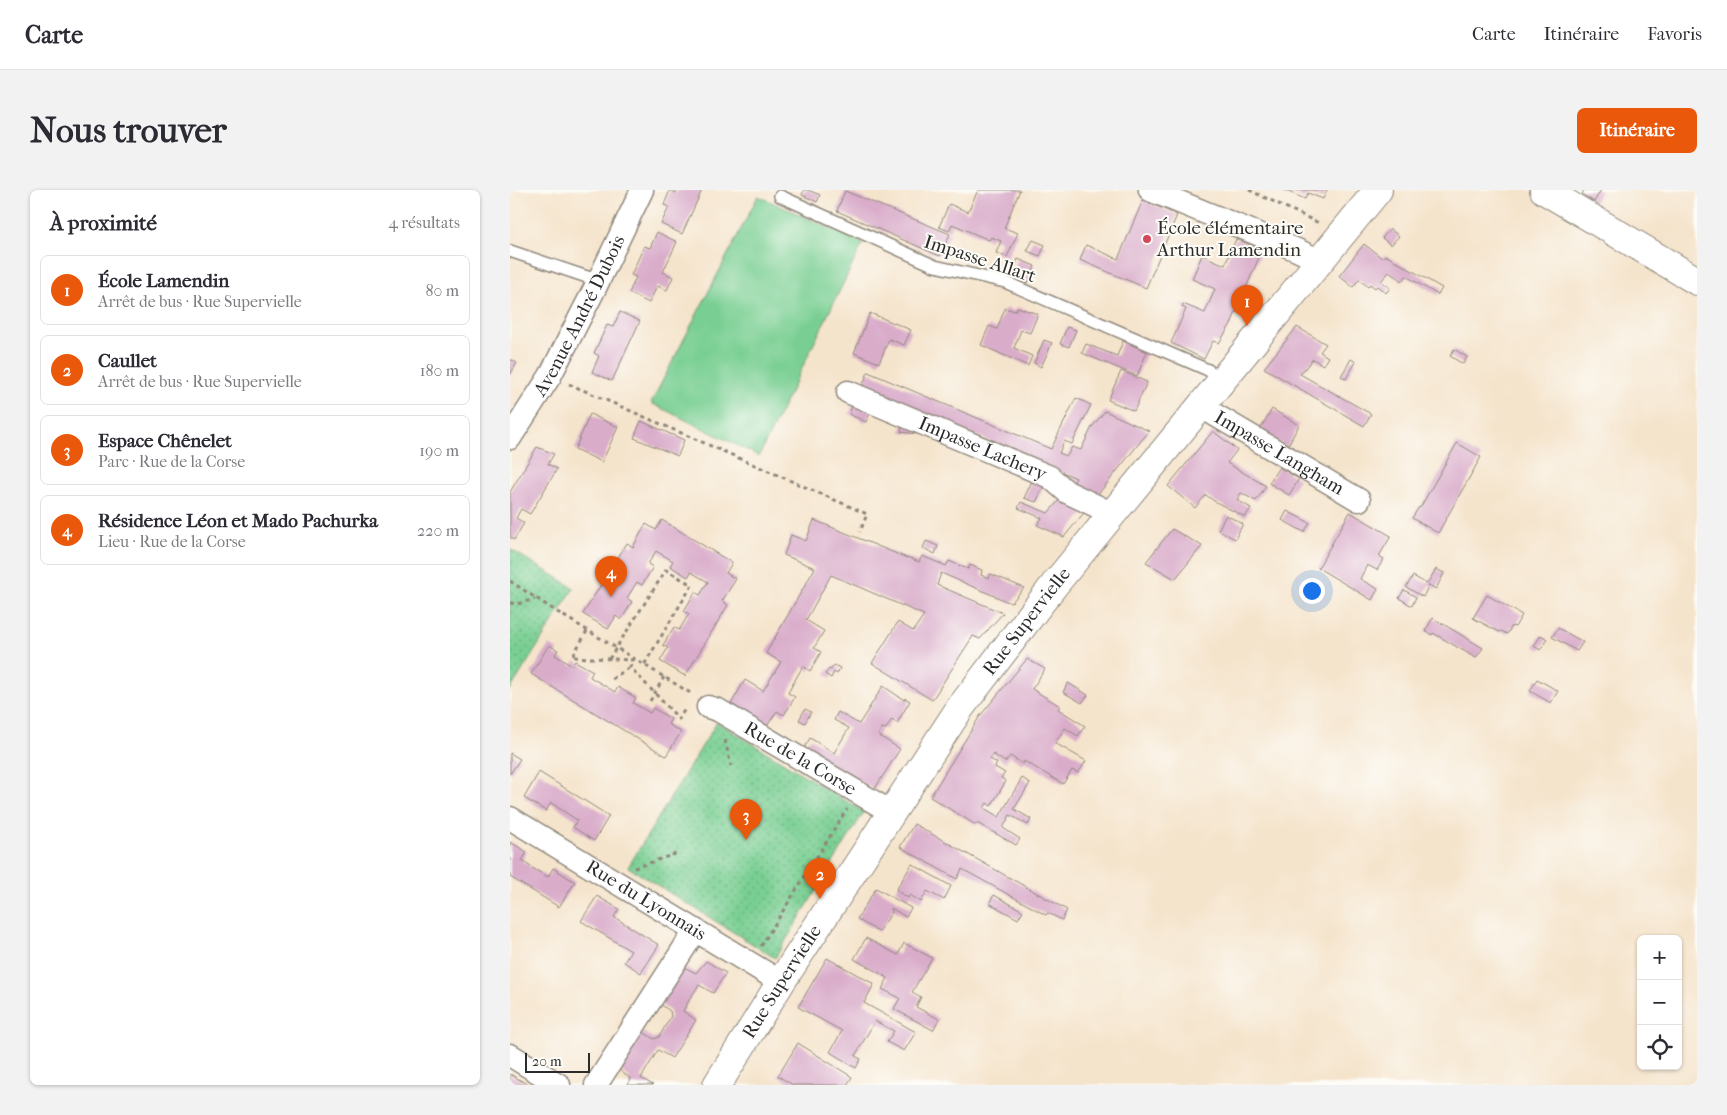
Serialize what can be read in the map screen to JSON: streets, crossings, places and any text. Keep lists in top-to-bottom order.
{
  "streets": {
    "main road": ["Rue Supervielle"],
    "street": [
      "Avenue André Dubois",
      "Impasse Lachery",
      "Impasse Langham",
      "Rue de la Corse",
      "Rue du Lyonnais"
    ],
    "lane": ["Impasse Allart"]
  },
  "crossings": [
    ["Impasse Allart", "Rue Supervielle"],
    ["Impasse Lachery", "Rue Supervielle"],
    ["Impasse Langham", "Rue Supervielle"],
    ["Rue Supervielle", "Rue de la Corse"],
    ["Rue Supervielle", "Rue du Lyonnais"]
  ],
  "places": ["École élémentaire Arthur Lamendin"],
  "scale_bar": "20 m",
  "page": {
    "header": "Carte",
    "nav": ["Carte", "Itinéraire", "Favoris"],
    "buttons": "Itinéraire",
    "title": "Nous trouver",
    "heading": ["À proximité", "4 résultats"],
    "list": [
      {
        "mark": "1",
        "name": "École Lamendin",
        "note": "Arrêt de bus · Rue Supervielle",
        "value": "80 m"
      },
      {
        "mark": "2",
        "name": "Caullet",
        "note": "Arrêt de bus · Rue Supervielle",
        "value": "180 m"
      },
      {
        "mark": "3",
        "name": "Espace Chênelet",
        "note": "Parc · Rue de la Corse",
        "value": "190 m"
      },
      {
        "mark": "4",
        "name": "Résidence Léon et Mado Pachurka",
        "note": "Lieu · Rue de la Corse",
        "value": "220 m"
      }
    ],
    "pins": [
      "1",
      "4",
      "3",
      "2"
    ],
    "map_buttons": ["+", "−"],
    "scale": "20 m"
  }
}
